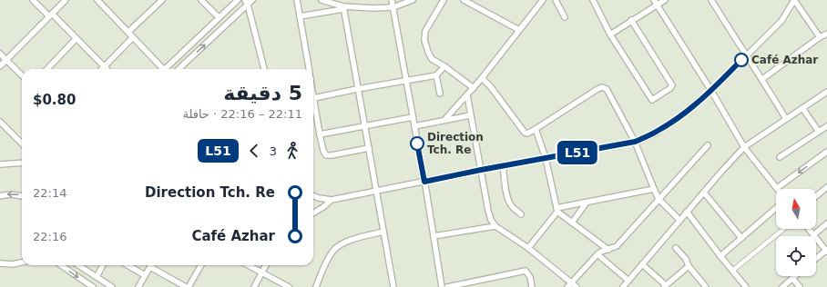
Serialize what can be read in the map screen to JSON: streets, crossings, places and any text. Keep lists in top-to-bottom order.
{
  "places": ["Café Azhar", "Direction Tch. Re"],
  "lines": ["bus line L51"],
  "north": "top",
  "page": {
    "on_map": "L51",
    "heading": ["5 دقيقة", "22:11 – 22:16 · حافلة", "$0.80"],
    "legs": ["3", "L51"],
    "list": [
      {
        "name": "Direction Tch. Re",
        "value": "22:14"
      },
      {
        "name": "Café Azhar",
        "value": "22:16"
      }
    ]
  }
}
